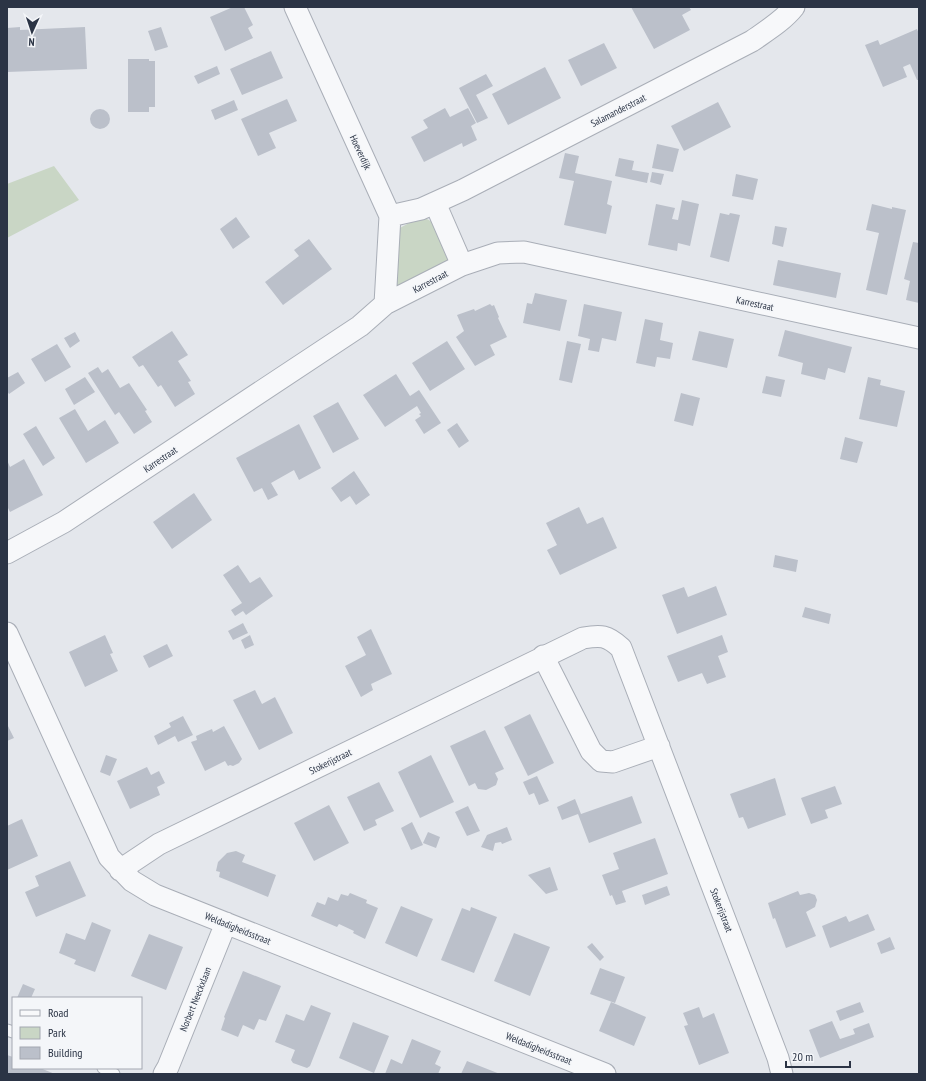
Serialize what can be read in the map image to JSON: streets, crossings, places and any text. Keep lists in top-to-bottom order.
{
  "streets": {
    "street": [
      "Salamanderstraat",
      "Hoeverdijk",
      "Karrestraat",
      "Stokerijstraat",
      "Weldadigheidsstraat",
      "Norbert Neeckxlaan"
    ]
  },
  "crossings": [
    ["Salamanderstraat", "Hoeverdijk"],
    ["Hoeverdijk", "Karrestraat"],
    ["Stokerijstraat", "Weldadigheidsstraat"],
    ["Weldadigheidsstraat", "Norbert Neeckxlaan"]
  ],
  "legend": ["Road", "Park", "Building"],
  "scale_bar": "20 m",
  "north": "bottom"
}
